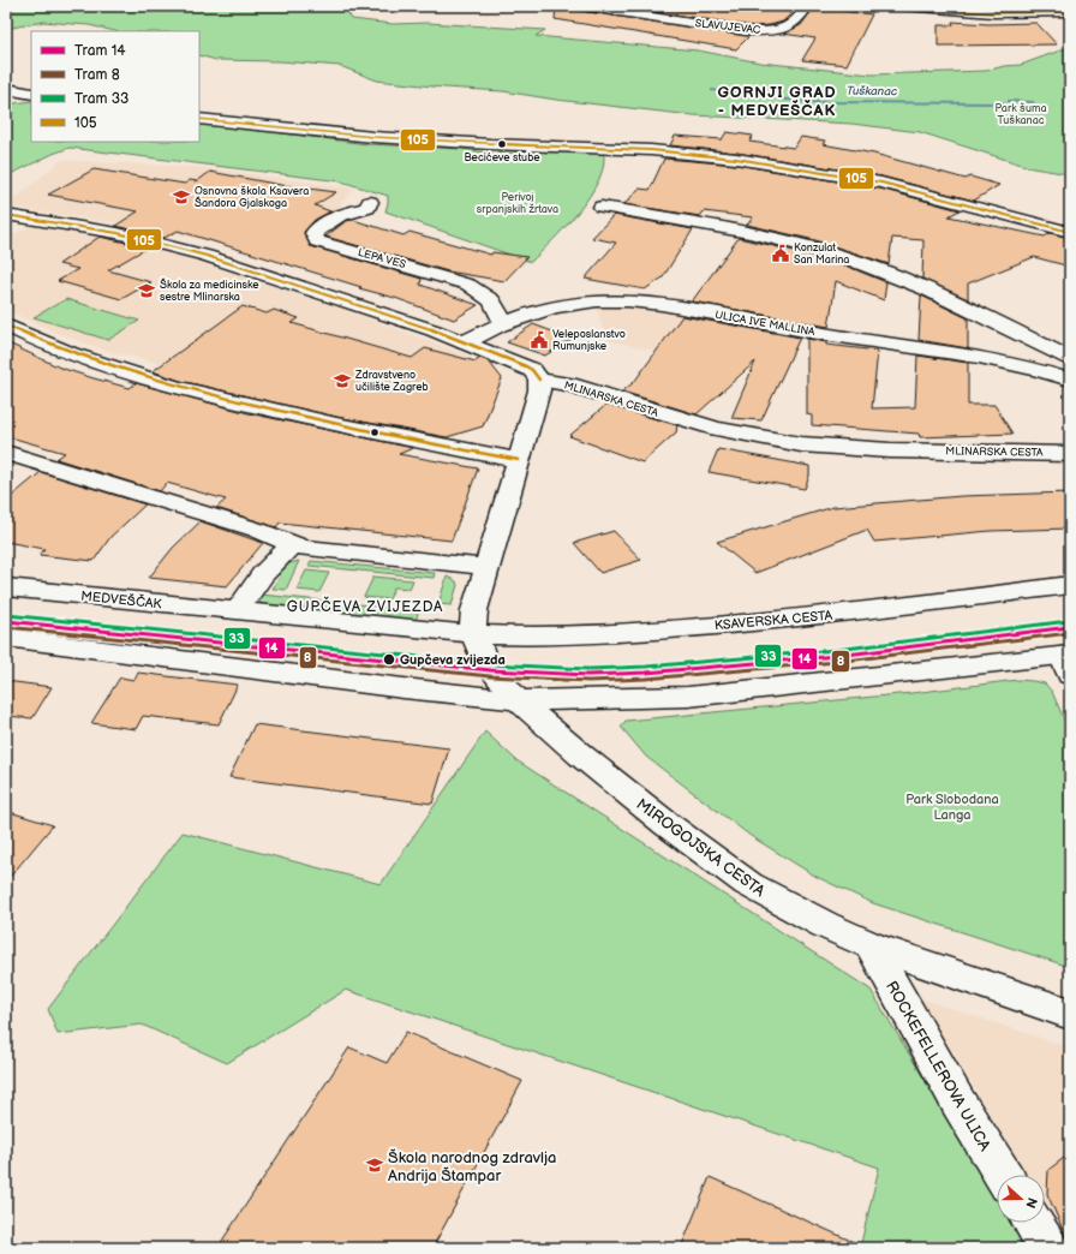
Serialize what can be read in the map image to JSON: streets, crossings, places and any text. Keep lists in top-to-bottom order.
{
  "streets": {
    "street": [
      "SLAVUJEVAC",
      "LEPA VES",
      "ULICA IVE MALLINA",
      "MLINARSKA CESTA",
      "MEDVEŠČAK",
      "KSAVERSKA CESTA",
      "MIROGOJSKA CESTA",
      "ROCKEFELLEROVA ULICA"
    ]
  },
  "crossings": [
    ["LEPA VES", "ULICA IVE MALLINA"],
    ["ULICA IVE MALLINA", "MLINARSKA CESTA"],
    ["MIROGOJSKA CESTA", "ROCKEFELLEROVA ULICA"]
  ],
  "districts": ["GORNJI GRAD - MEDVEŠČAK", "GUPČEVA ZVIJEZDA"],
  "water": ["Tuškanac"],
  "parks": ["Park šuma Tuškanac", "Perivoj srpanjskih žrtava", "Park Slobodana Langa"],
  "places": {
    "other": ["Becićeve stube", "Gupčeva zvijezda"],
    "school or university": [
      "Osnovna škola Ksavera Šandora Gjalskoga",
      "Škola za medicinske sestre Mlinarska",
      "Zdravstveno učilište Zagreb",
      "Škola narodnog zdravlja Andrija Štampar"
    ],
    "public building": ["Konzulat San Marina", "Veleposlanstvo Rumunjske"]
  },
  "lines": [
    "transit line 105",
    "tram line 33",
    "tram line 14",
    "tram line 8"
  ],
  "legend": [
    "Tram 14",
    "Tram 8",
    "Tram 33",
    "105"
  ],
  "north": "right"
}
